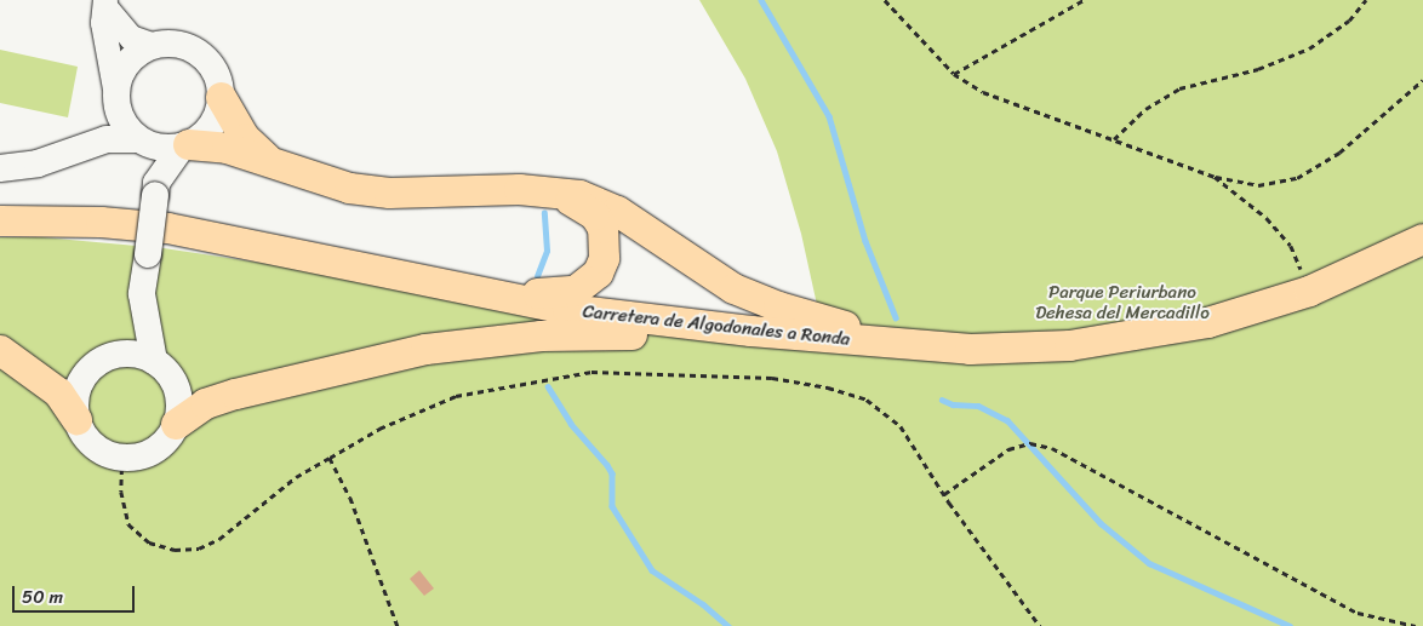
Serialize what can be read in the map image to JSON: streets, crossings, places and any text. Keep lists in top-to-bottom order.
{
  "streets": {
    "main road": ["Carretera de Algodonales a Ronda"]
  },
  "parks": ["Parque Periurbano Dehesa del Mercadillo"],
  "scale_bar": "50 m"
}
